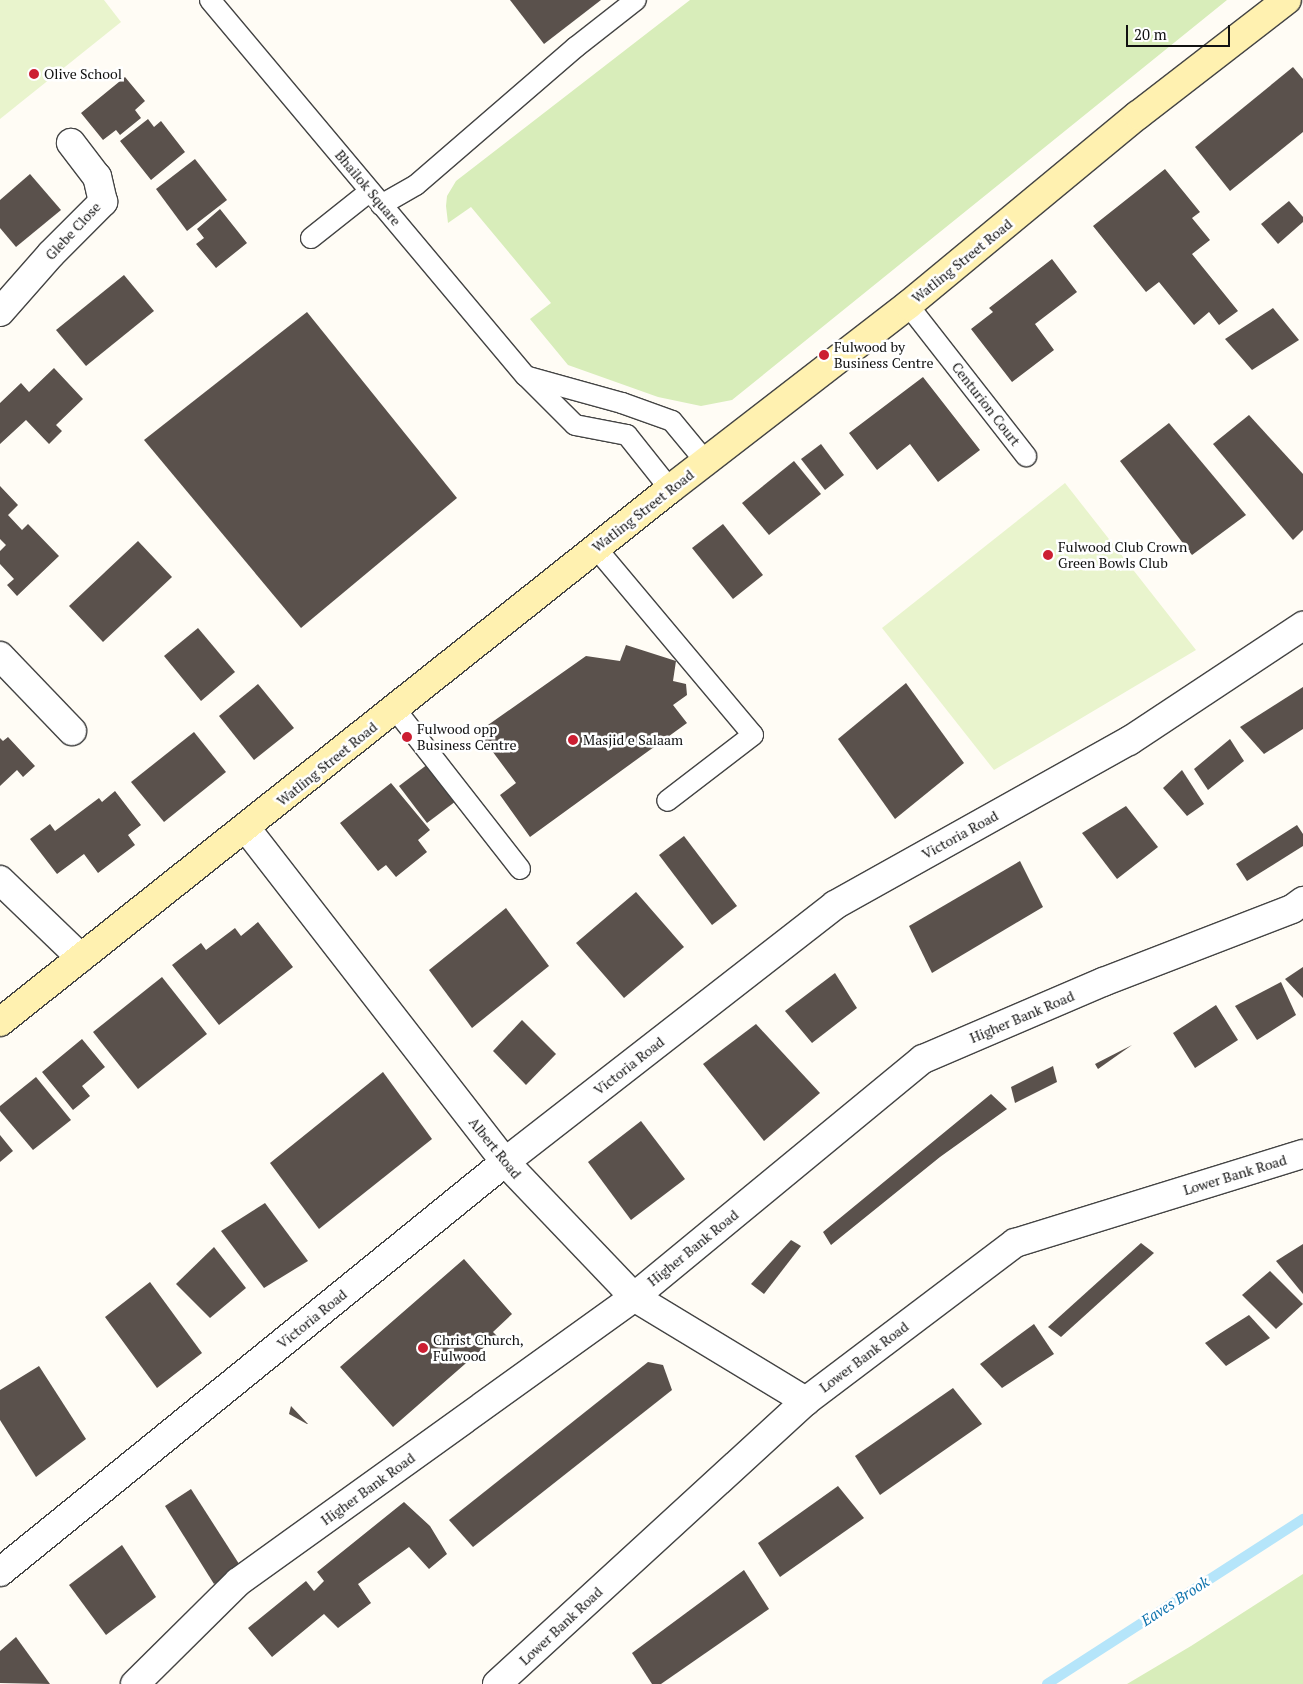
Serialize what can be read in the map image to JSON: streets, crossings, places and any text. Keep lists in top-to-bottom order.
{
  "streets": {
    "main road": ["Watling Street Road"],
    "street": [
      "Glebe Close",
      "Victoria Road",
      "Higher Bank Road",
      "Albert Road",
      "Lower Bank Road"
    ],
    "lane": ["Bhailok Square", "Centurion Court"]
  },
  "crossings": [
    ["Bhailok Square", "Watling Street Road"],
    ["Watling Street Road", "Centurion Court"],
    ["Watling Street Road", "Albert Road"],
    ["Victoria Road", "Albert Road"],
    ["Higher Bank Road", "Albert Road"],
    ["Albert Road", "Lower Bank Road"]
  ],
  "water": ["Eaves Brook"],
  "places": [
    "Olive School",
    "Fulwood by Business Centre",
    "Fulwood Club Crown Green Bowls Club",
    "Fulwood opp Business Centre",
    "Masjid e Salaam",
    "Christ Church, Fulwood"
  ],
  "scale_bar": "20 m"
}
